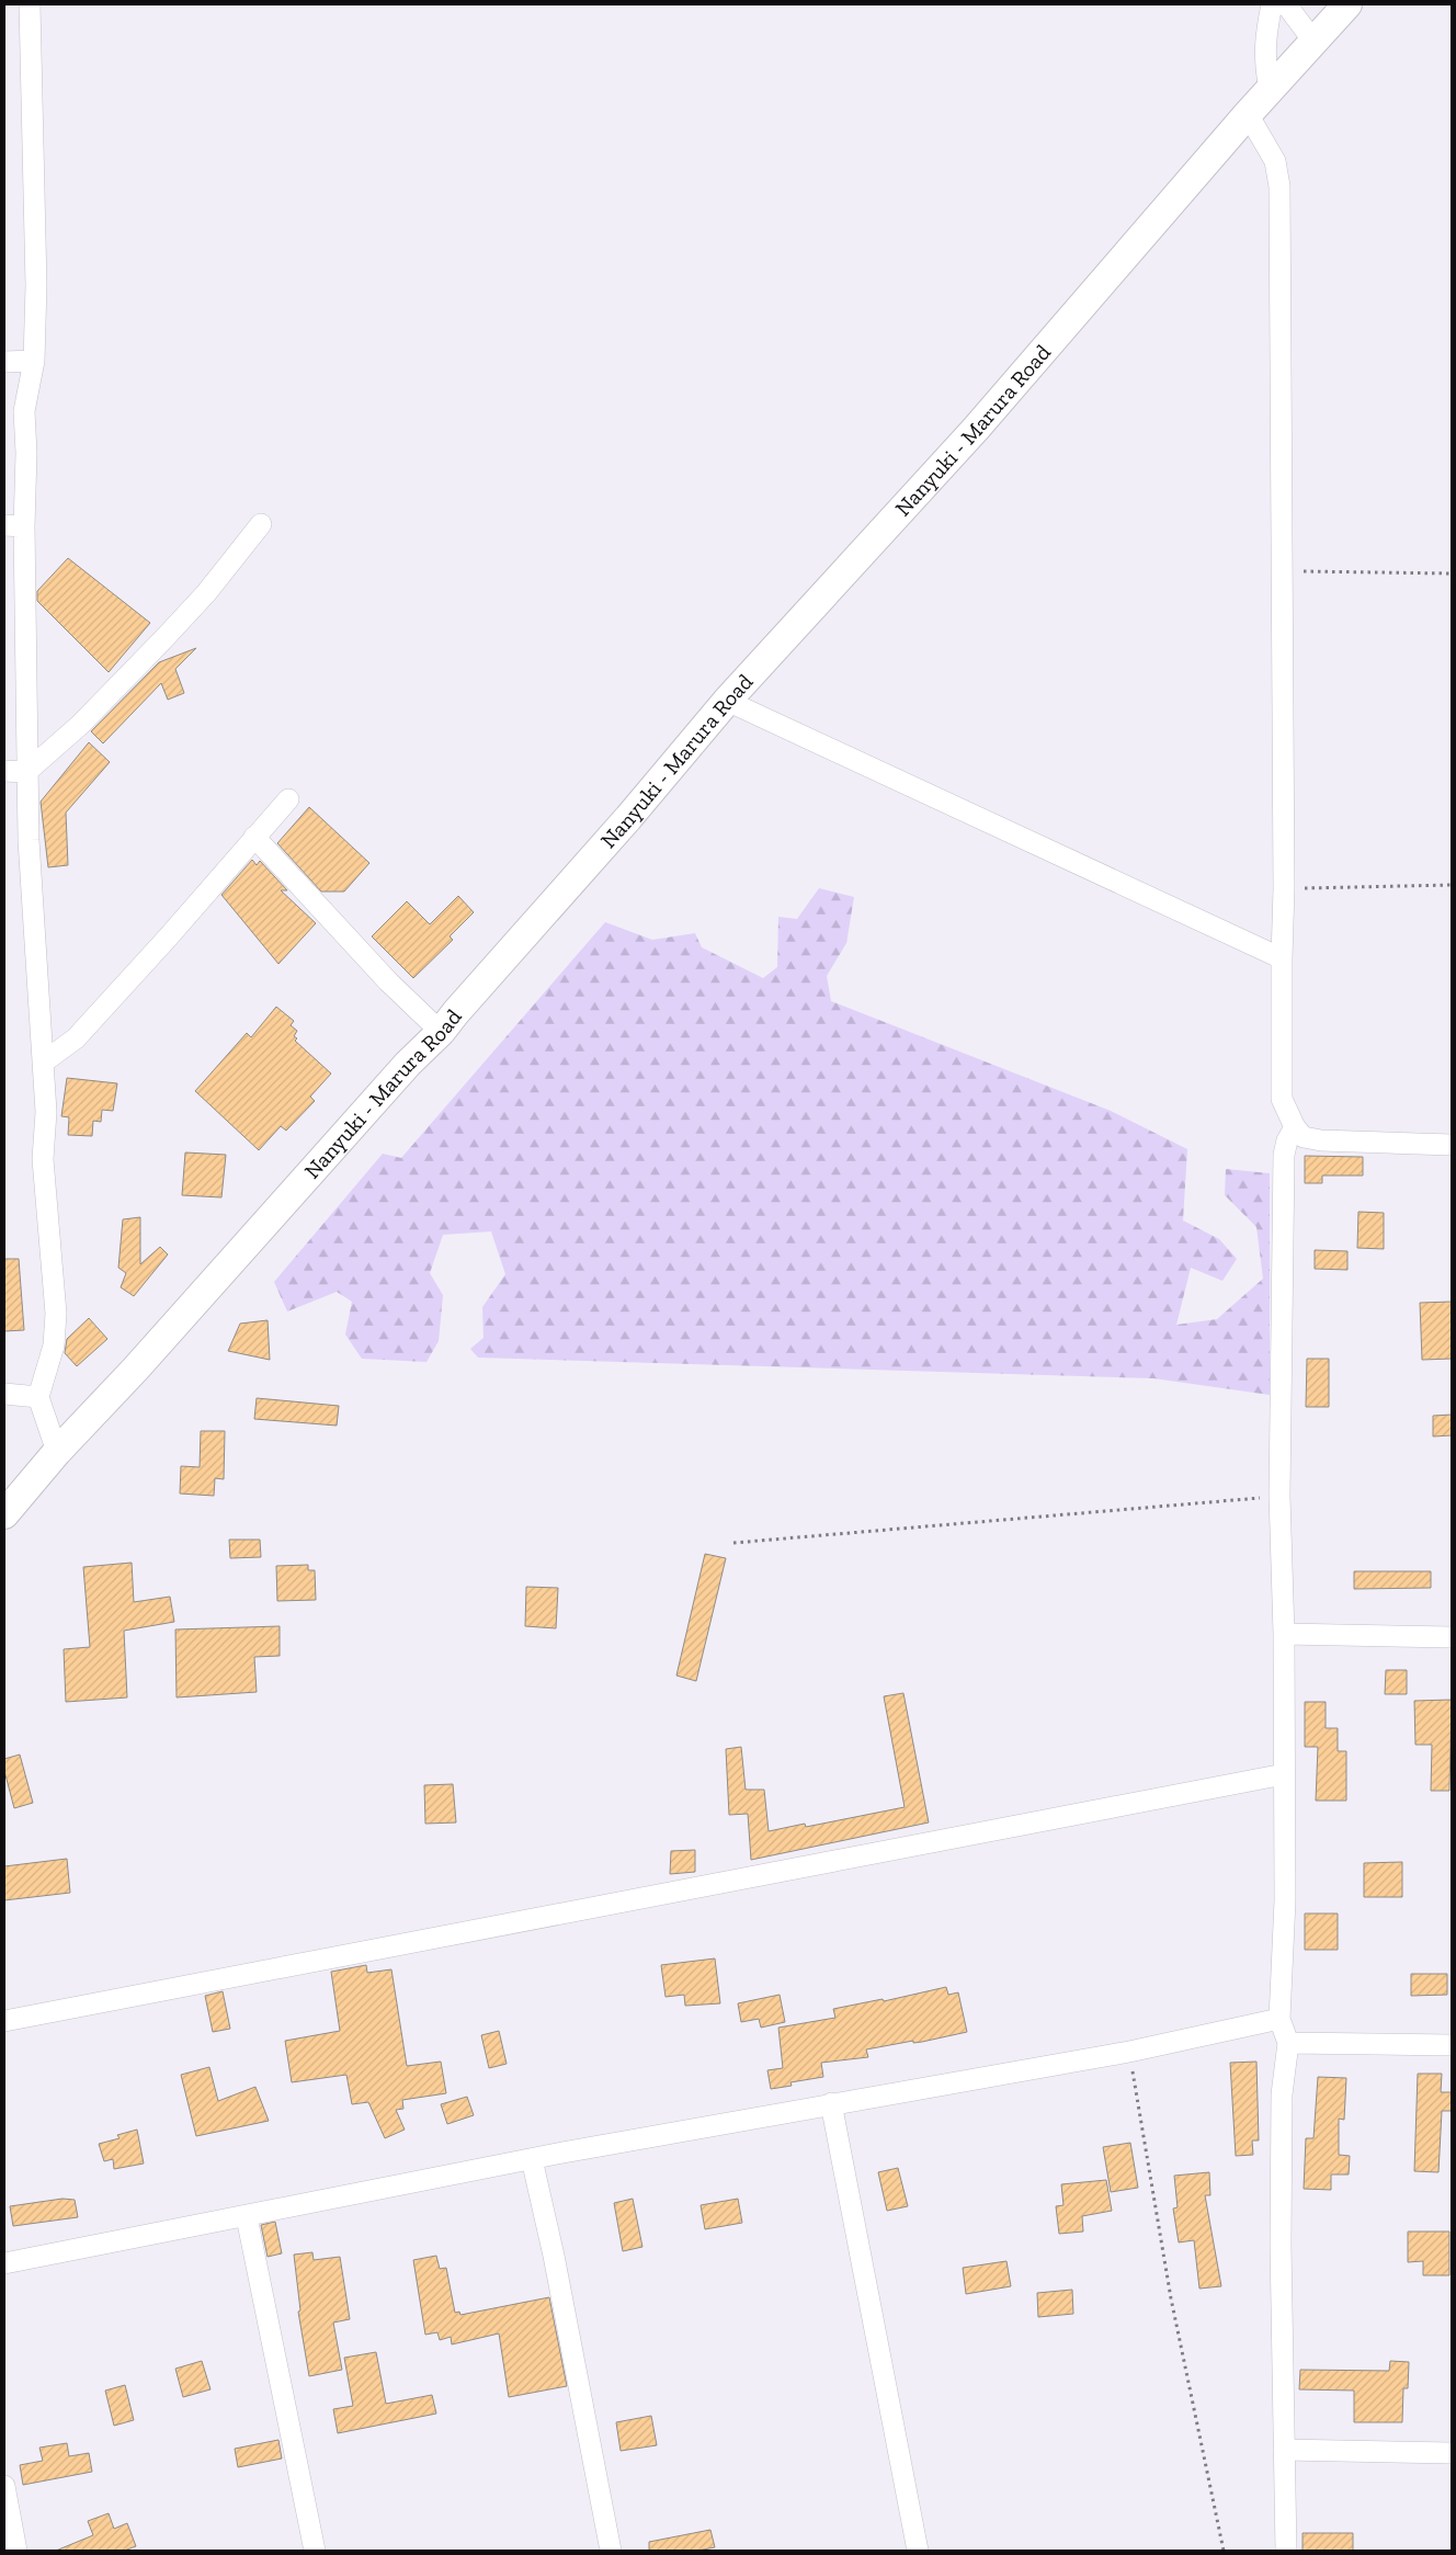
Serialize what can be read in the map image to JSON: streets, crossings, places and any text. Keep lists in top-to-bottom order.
{
  "streets": {
    "street": ["Nanyuki - Marura Road"]
  }
}
